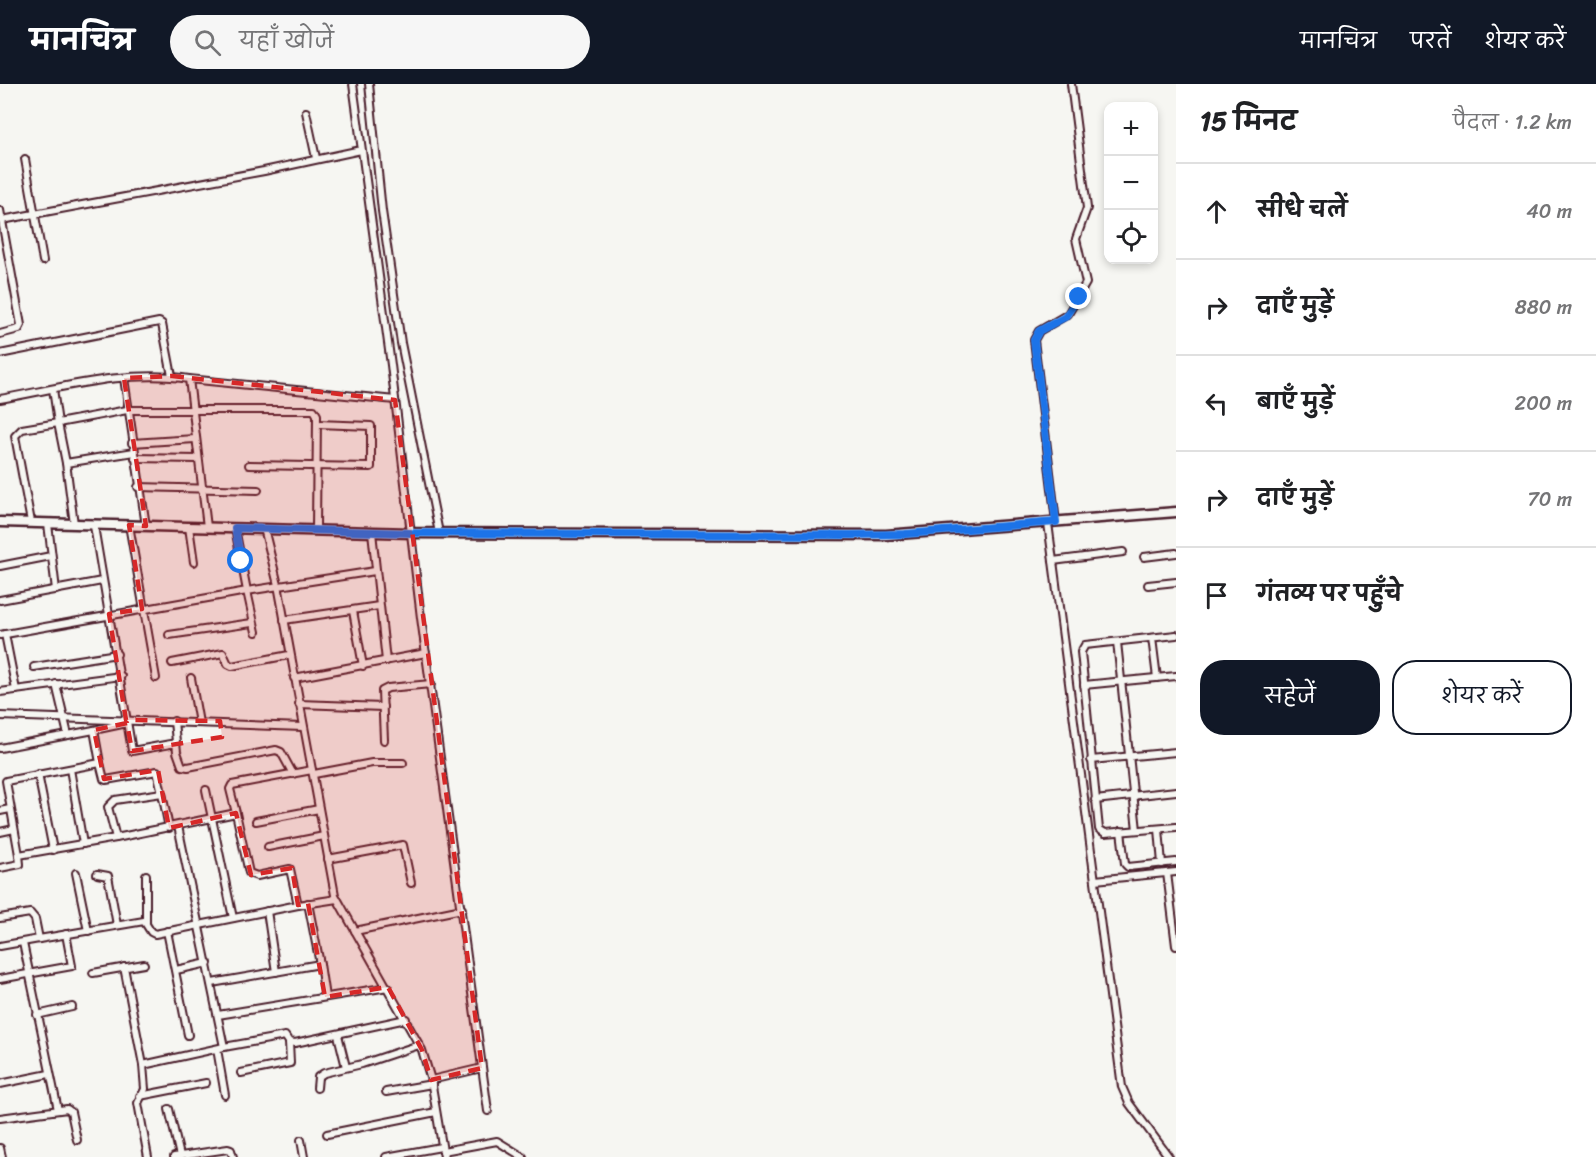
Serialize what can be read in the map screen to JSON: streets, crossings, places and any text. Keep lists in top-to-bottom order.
{
  "page": {
    "header": "मानचित्र",
    "search": "यहाँ खोजें",
    "nav": ["मानचित्र", "परतें", "शेयर करें"],
    "heading": ["15 मिनट", "पैदल · 1.2 km"],
    "map_buttons": ["+", "−"],
    "list": [
      ["सीधे चलें", "40 m"],
      ["दाएँ मुड़ें", "880 m"],
      ["बाएँ मुड़ें", "200 m"],
      ["दाएँ मुड़ें", "70 m"],
      "गंतव्य पर पहुँचे"
    ],
    "buttons": ["सहेजें", "शेयर करें"]
  }
}
